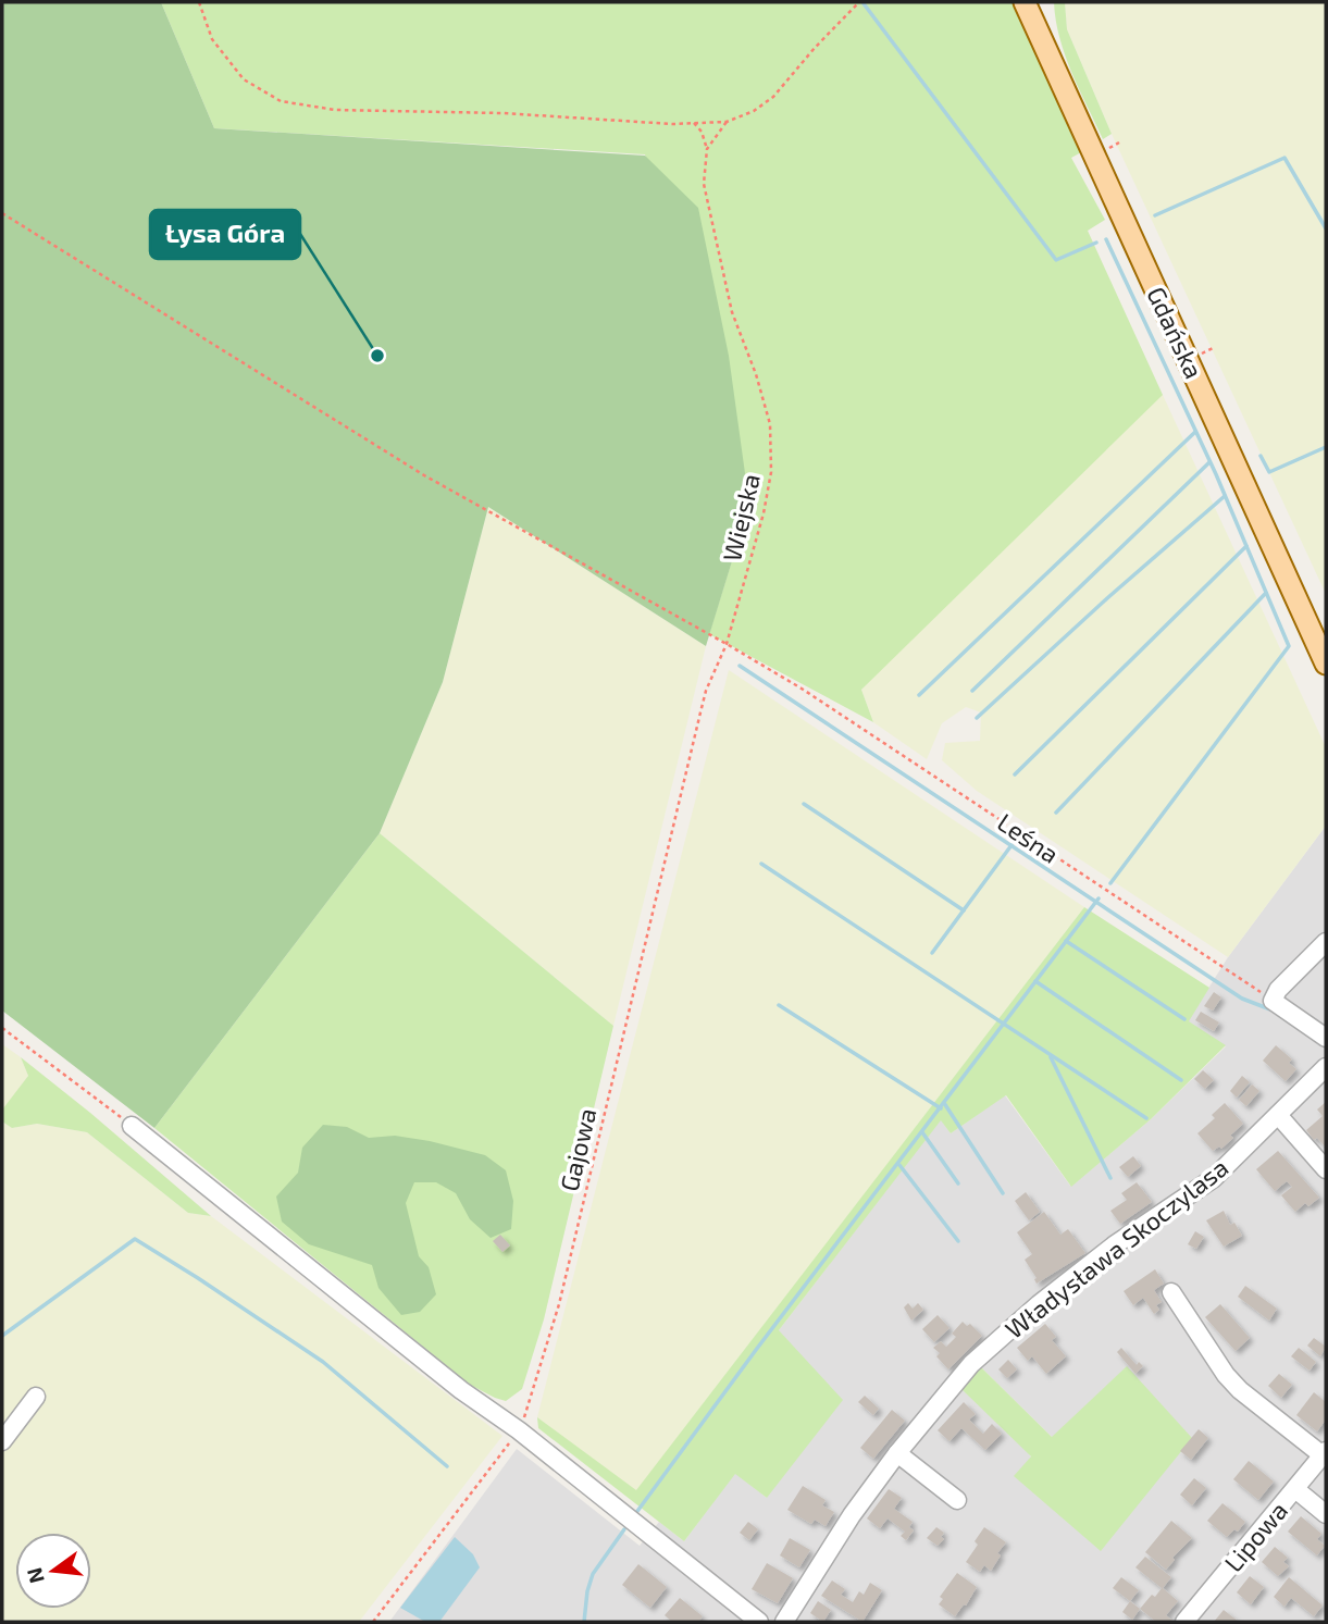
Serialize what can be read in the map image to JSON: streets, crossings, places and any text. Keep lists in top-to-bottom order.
{
  "streets": {
    "main road": ["Gdańska"],
    "street": ["Władysława Skoczylasa", "Lipowa"],
    "path": ["Wiejska", "Leśna", "Gajowa"]
  },
  "crossings": [
    ["Wiejska", "Leśna"],
    ["Wiejska", "Gajowa"],
    ["Leśna", "Gajowa"]
  ],
  "places": ["Łysa Góra"],
  "north": "left"
}
